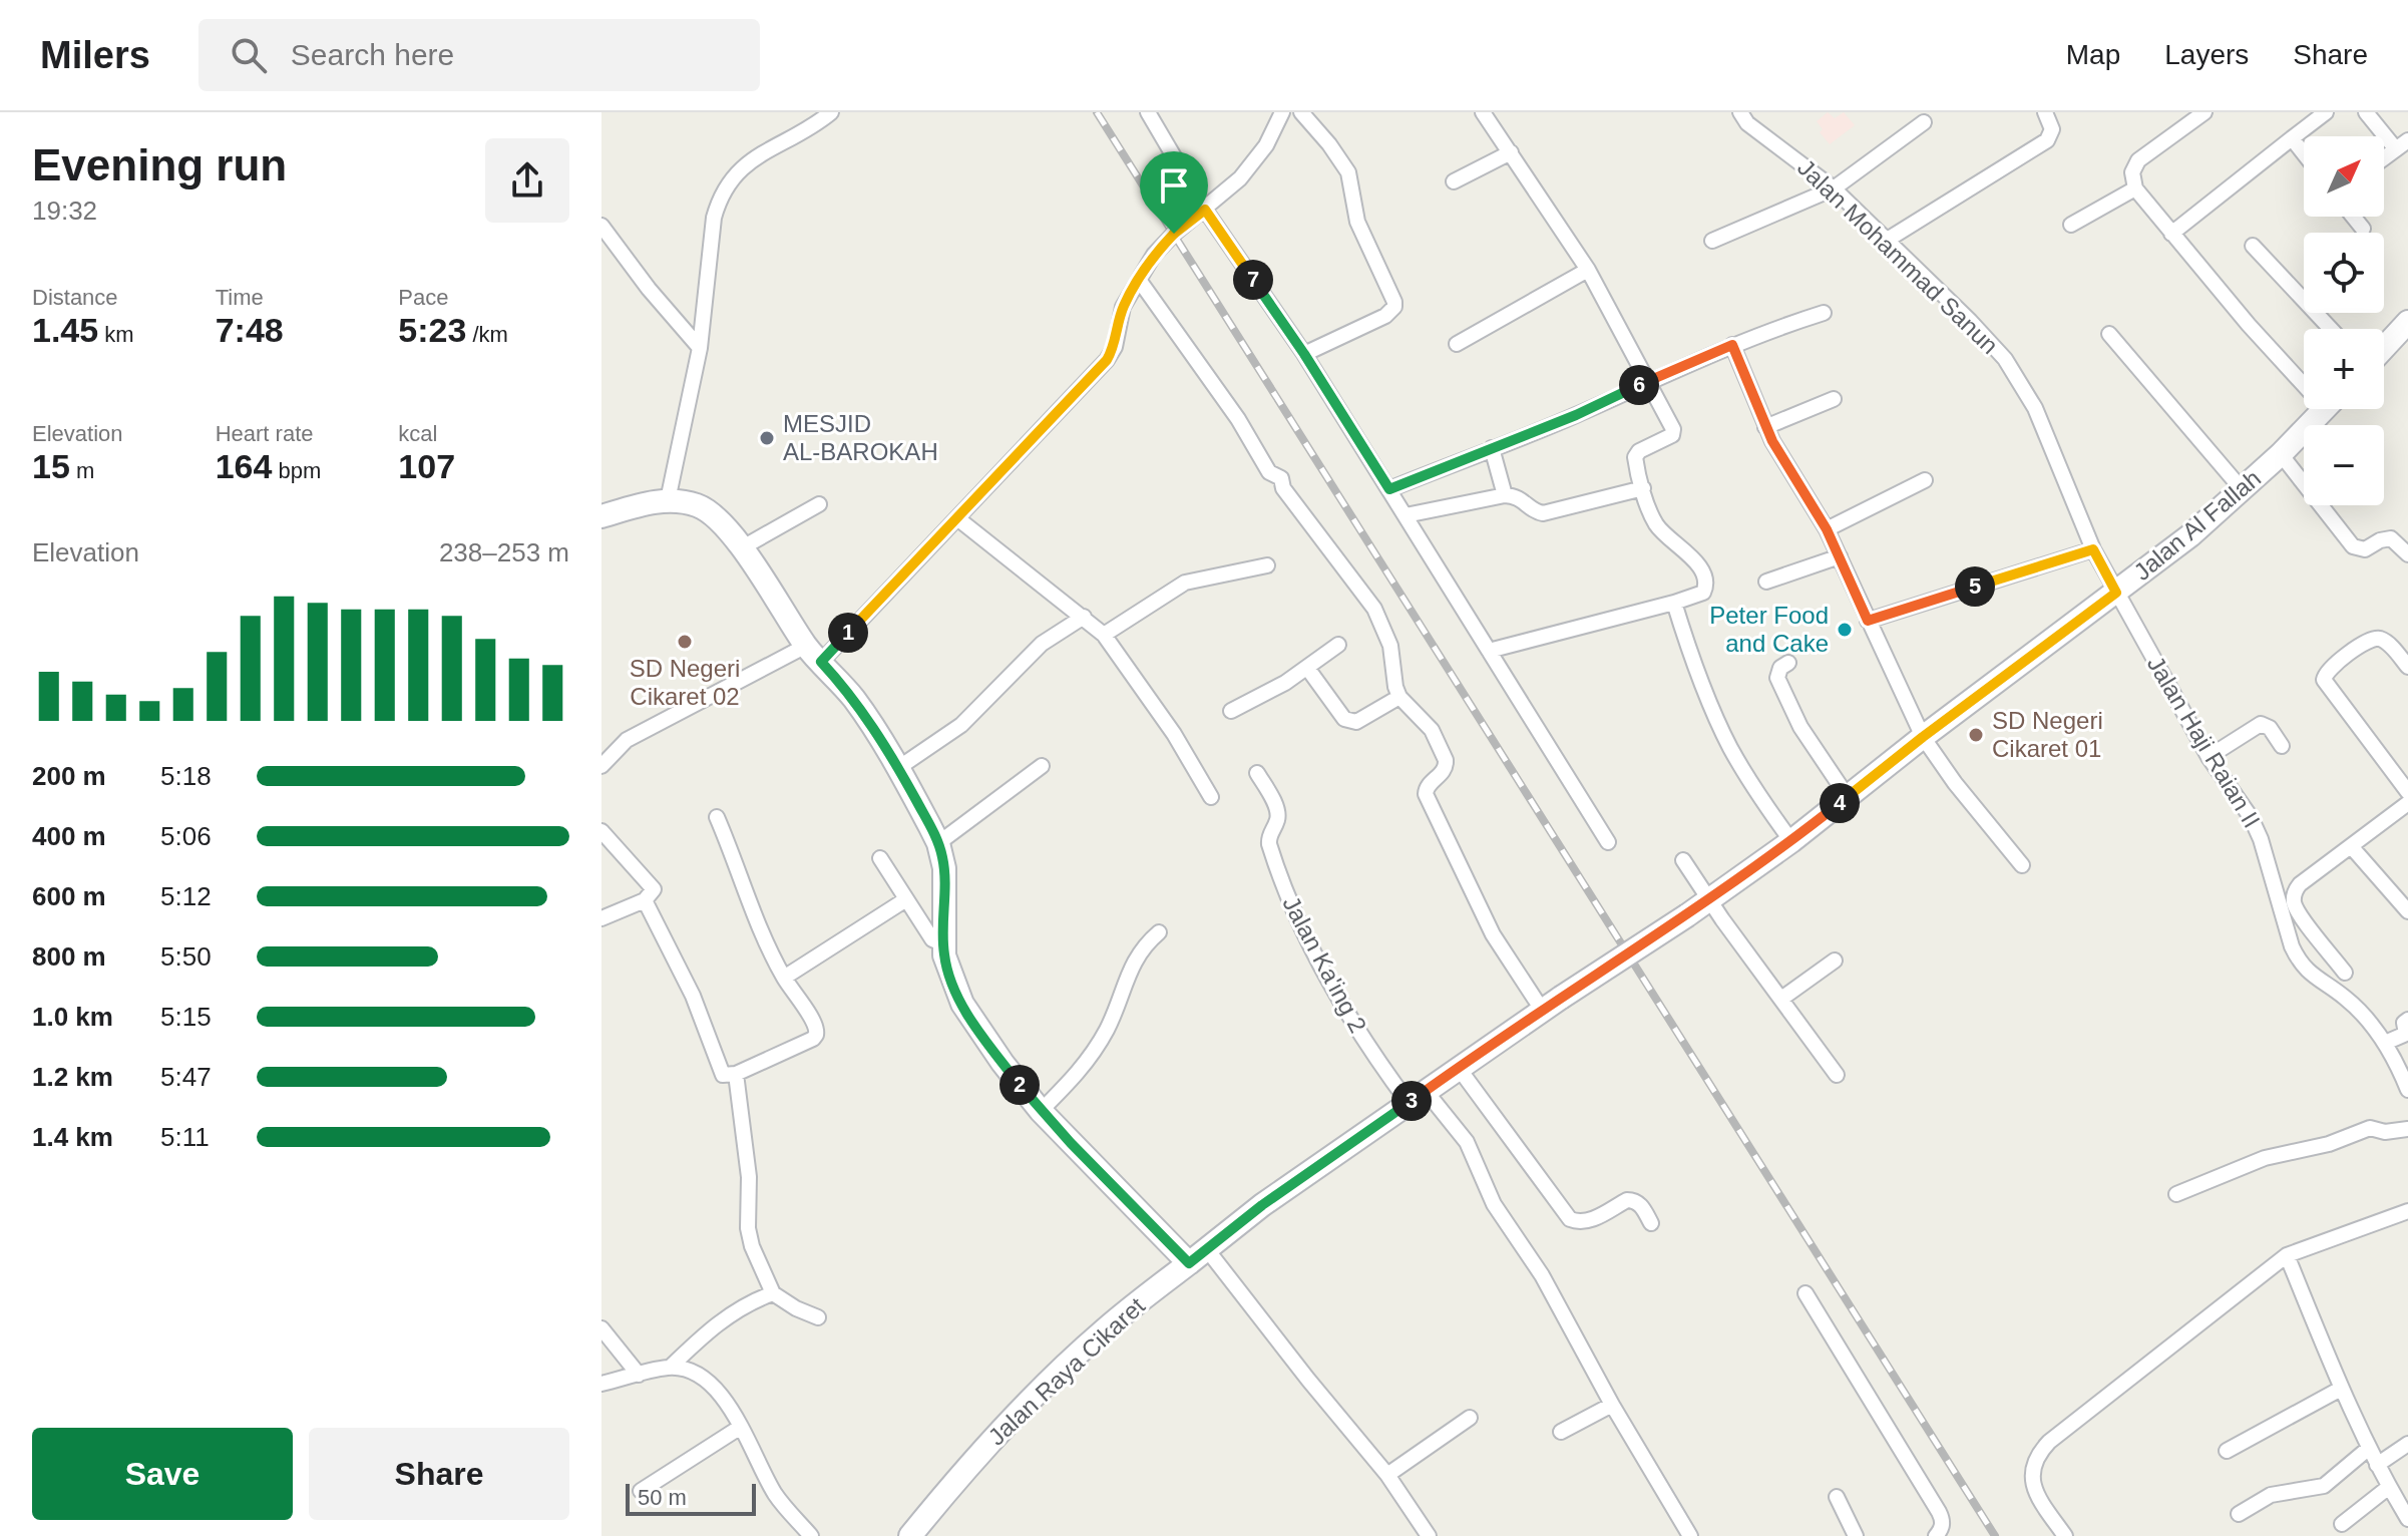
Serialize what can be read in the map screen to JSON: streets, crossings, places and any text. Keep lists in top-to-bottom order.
{
  "streets": {
    "street": [
      "Jalan Mohammad Sanun",
      "Jalan Al Fallah",
      "Jalan Haji Raian II",
      "Jalan Ka'ing 2",
      "Jalan Raya Cikaret"
    ]
  },
  "crossings": [
    ["Jalan Mohammad Sanun", "Jalan Al Fallah"],
    ["Jalan Mohammad Sanun", "Jalan Haji Raian II"],
    ["Jalan Al Fallah", "Jalan Haji Raian II"],
    ["Jalan Al Fallah", "Jalan Ka'ing 2"],
    ["Jalan Al Fallah", "Jalan Raya Cikaret"]
  ],
  "places": [
    "MESJID AL-BAROKAH",
    "Peter Food and Cake",
    "SD Negeri Cikaret 02",
    "SD Negeri Cikaret 01"
  ],
  "scale_bar": "50 m",
  "north": "top right",
  "page": {
    "header": "Milers",
    "search": "Search here",
    "nav": ["Map", "Layers", "Share"],
    "heading": ["Evening run", "19:32"],
    "map_buttons": ["+", "−"],
    "stats": [
      ["Distance", "1.45 km"],
      ["Time", "7:48"],
      ["Pace", "5:23 /km"],
      ["Elevation", "15 m"],
      ["Heart rate", "164 bpm"],
      ["kcal", "107"]
    ],
    "pins": [
      "7",
      "6",
      "5",
      "1",
      "4",
      "2",
      "3"
    ],
    "chart": ["Elevation", "238–253 m"],
    "list": [
      {
        "name": "200 m",
        "note": "5:18"
      },
      {
        "name": "400 m",
        "note": "5:06"
      },
      {
        "name": "600 m",
        "note": "5:12"
      },
      {
        "name": "800 m",
        "note": "5:50"
      },
      {
        "name": "1.0 km",
        "note": "5:15"
      },
      {
        "name": "1.2 km",
        "note": "5:47"
      },
      {
        "name": "1.4 km",
        "note": "5:11"
      }
    ],
    "buttons": ["Save", "Share"],
    "scale": "50 m"
  }
}
